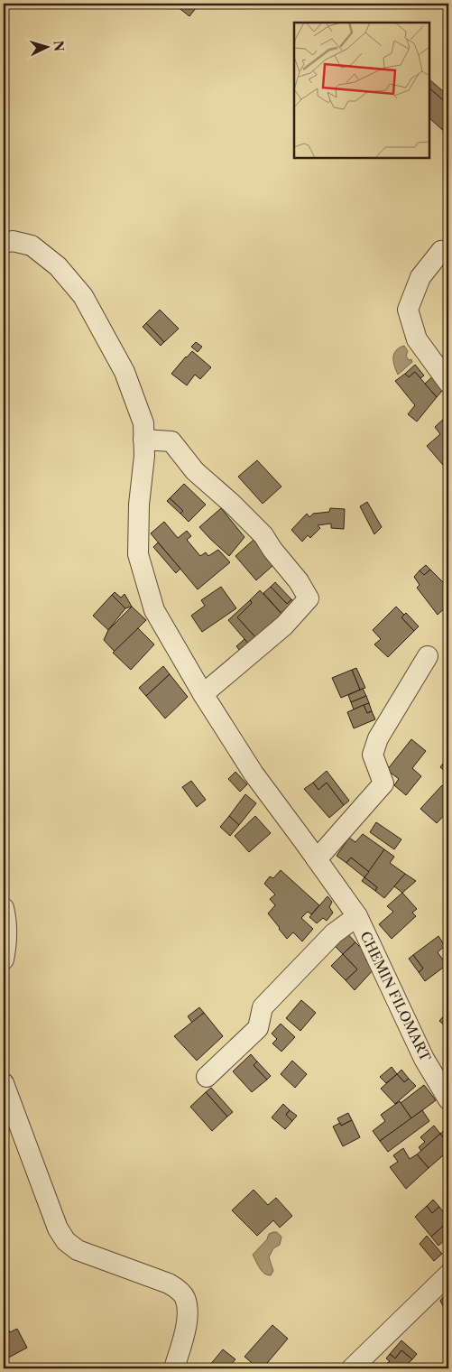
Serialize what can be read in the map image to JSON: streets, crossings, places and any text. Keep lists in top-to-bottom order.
{
  "streets": {
    "street": ["CHEMIN FILOMART"]
  },
  "north": "right"
}
